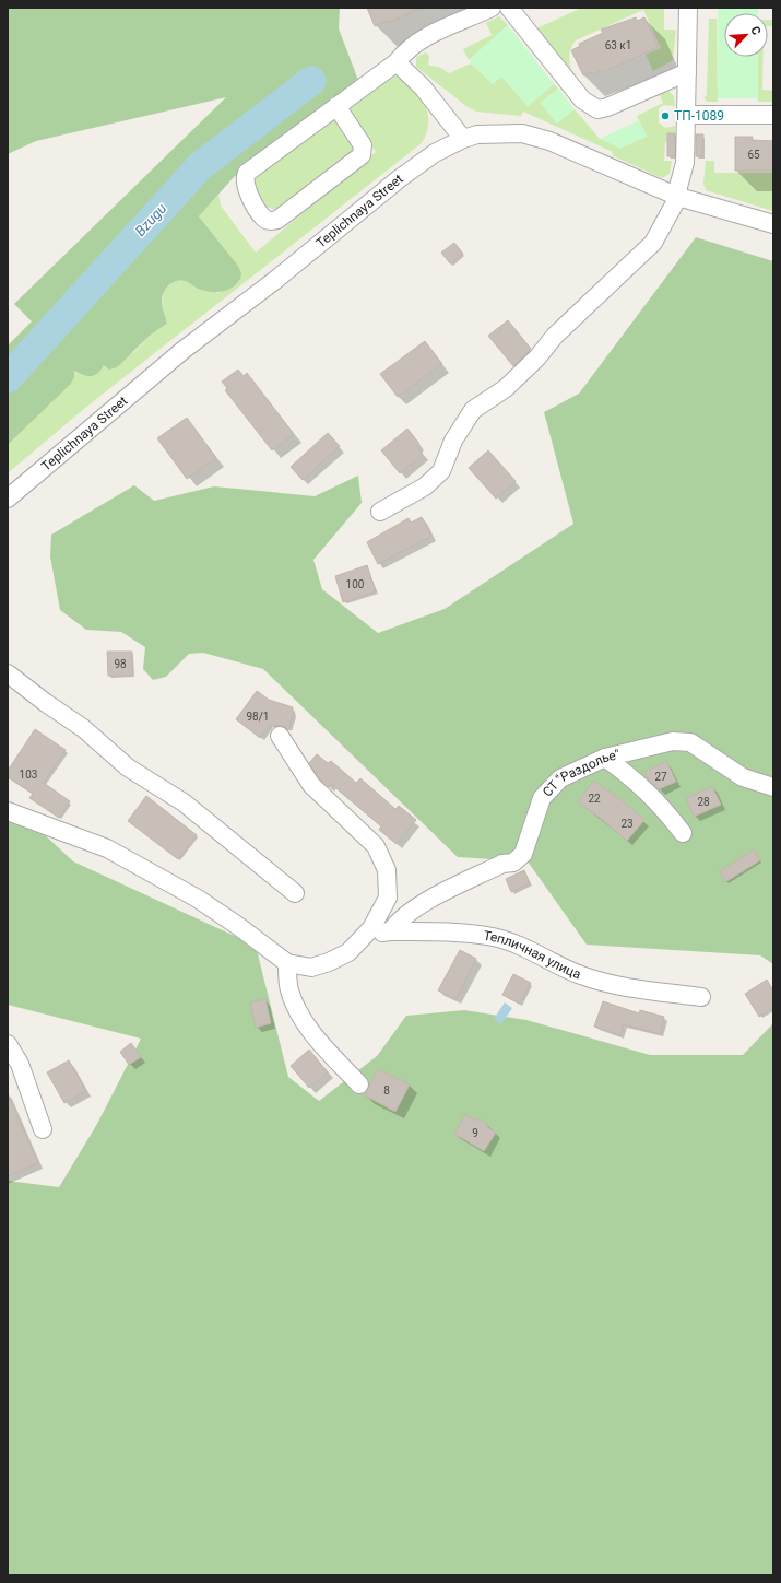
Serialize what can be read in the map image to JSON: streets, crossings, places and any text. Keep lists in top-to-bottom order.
{
  "streets": {
    "street": ["Teplichnaya Street", "СТ \"Раздолье\"", "Тепличная улица"]
  },
  "crossings": [
    ["СТ \"Раздолье\"", "Тепличная улица"]
  ],
  "water": ["Bzugu"],
  "places": ["ТП-1089"],
  "house_numbers": [
    "63 к1",
    "65",
    "100",
    "98",
    "98/1",
    "103",
    "27",
    "22",
    "28",
    "23",
    "8",
    "9"
  ],
  "north": "top right"
}
